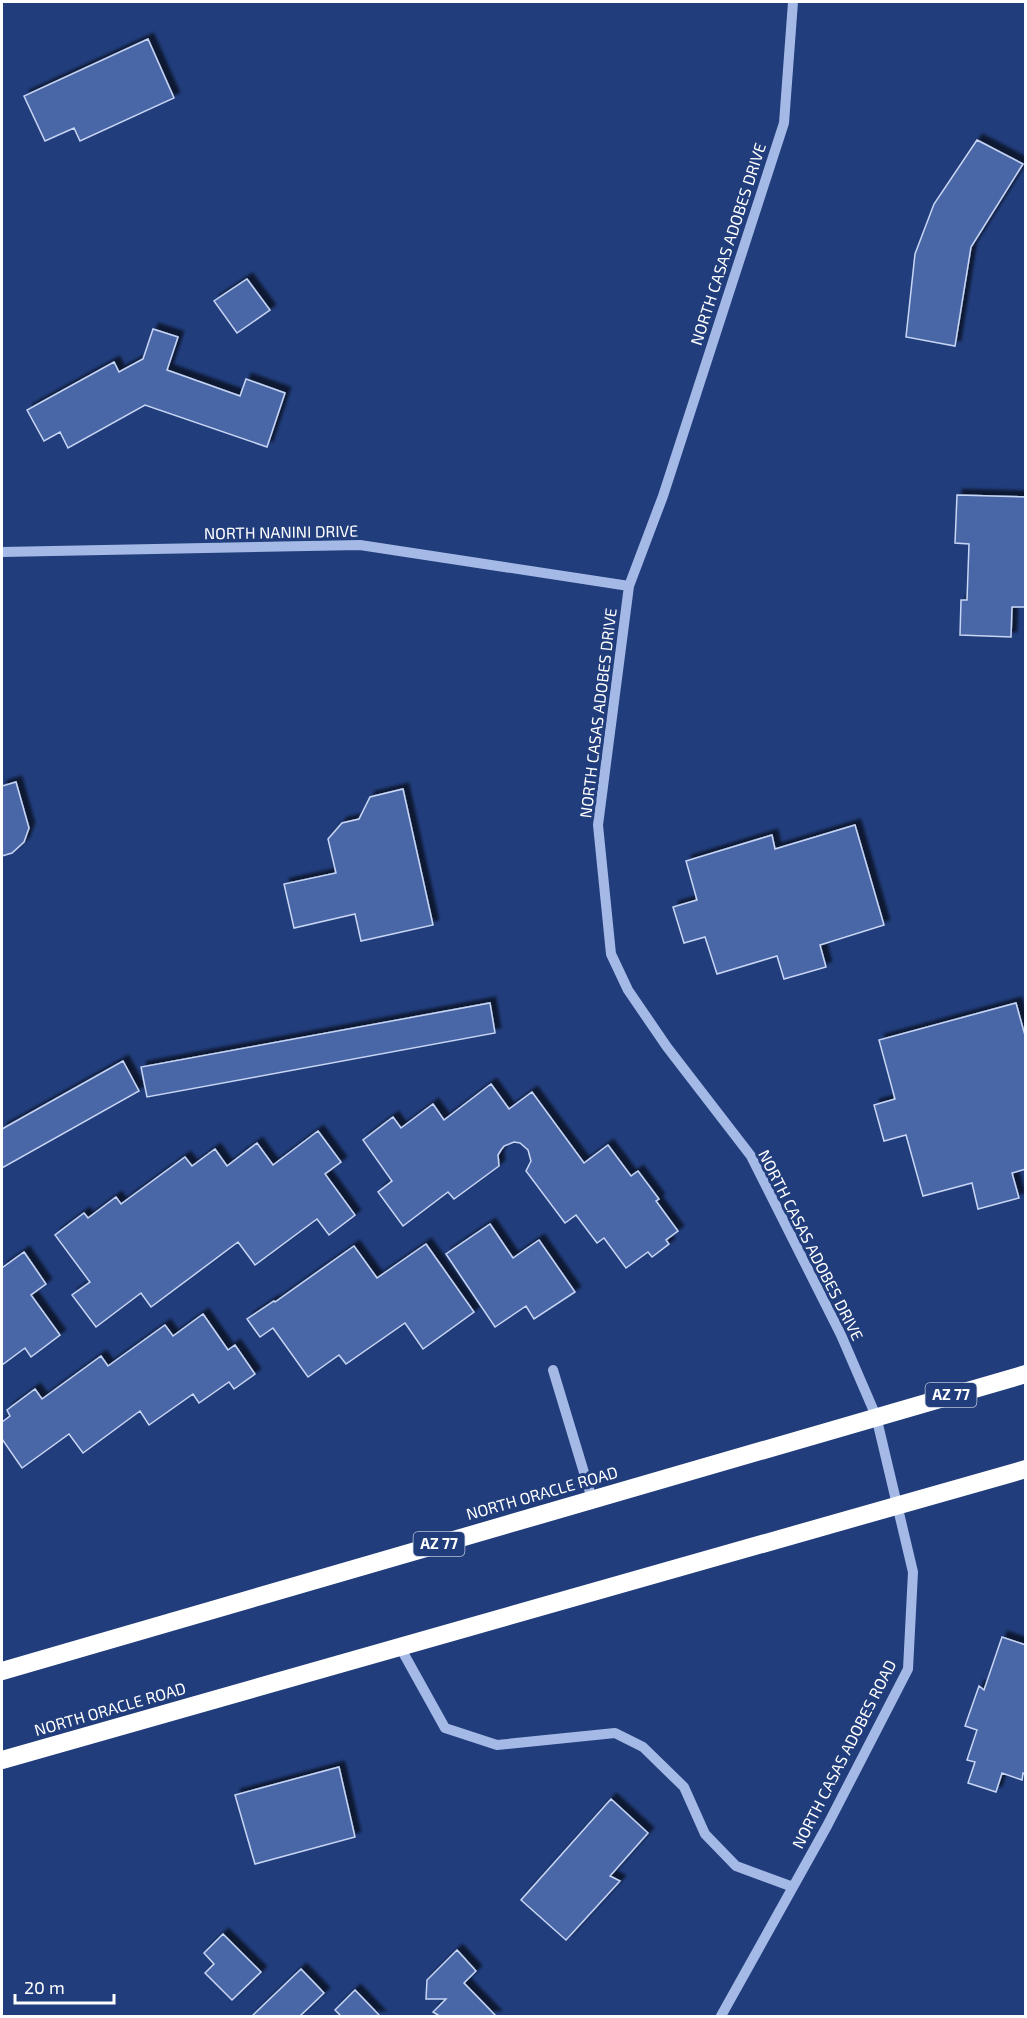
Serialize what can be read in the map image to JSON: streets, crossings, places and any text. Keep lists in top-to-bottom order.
{
  "streets": {
    "highway": ["AZ 77", "NORTH ORACLE ROAD"],
    "street": ["NORTH CASAS ADOBES DRIVE", "NORTH NANINI DRIVE", "NORTH CASAS ADOBES ROAD"]
  },
  "crossings": [
    ["NORTH CASAS ADOBES DRIVE", "NORTH NANINI DRIVE"],
    ["NORTH CASAS ADOBES DRIVE", "NORTH ORACLE ROAD"],
    ["NORTH CASAS ADOBES DRIVE", "NORTH CASAS ADOBES ROAD"],
    ["NORTH ORACLE ROAD", "NORTH CASAS ADOBES ROAD"]
  ],
  "scale_bar": "20 m"
}
